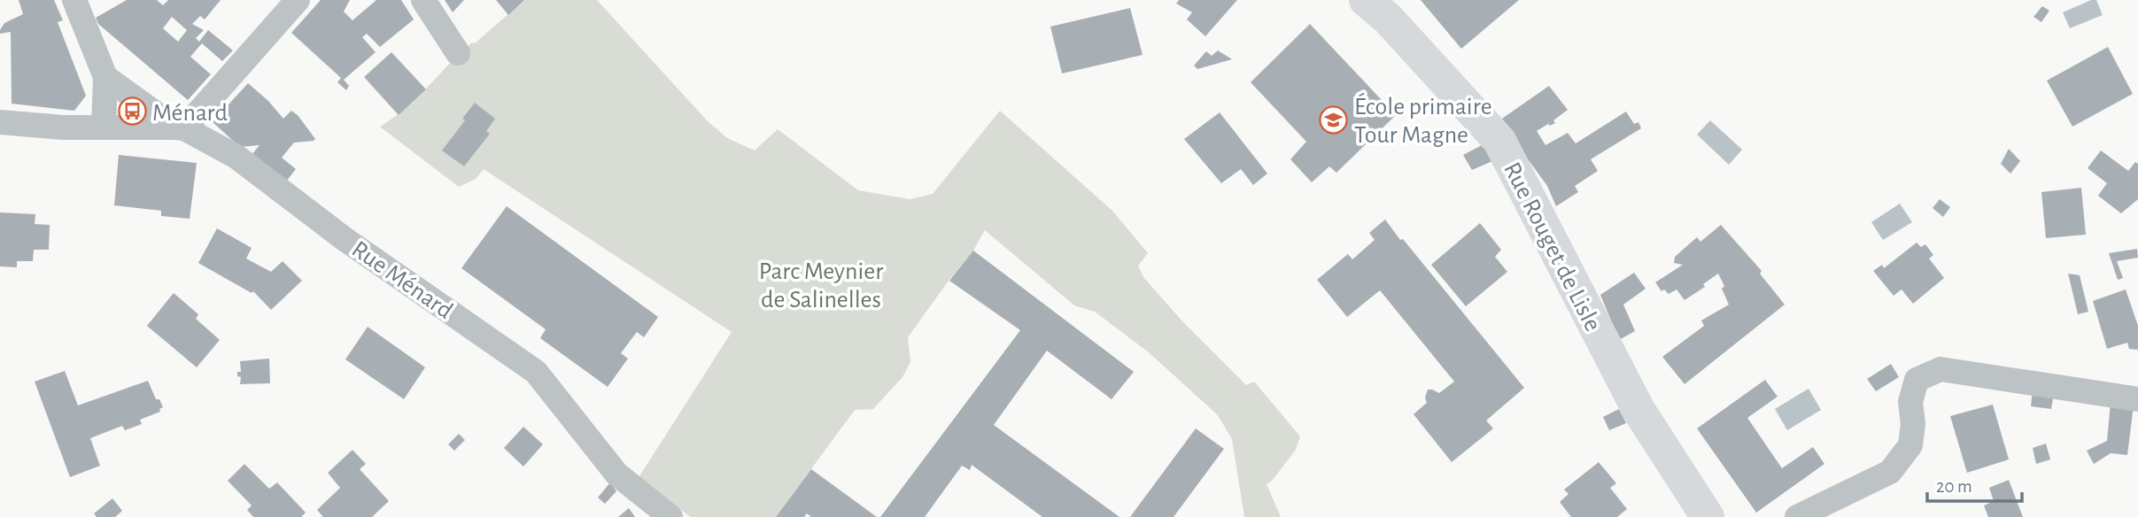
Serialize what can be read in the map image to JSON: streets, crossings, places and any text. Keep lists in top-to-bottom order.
{
  "streets": {
    "street": ["Rue Rouget de Lisle", "Rue Ménard"]
  },
  "parks": ["Parc Meynier de Salinelles"],
  "places": {
    "bus stop": ["Ménard"],
    "school or university": ["École primaire Tour Magne"]
  },
  "scale_bar": "20 m"
}
